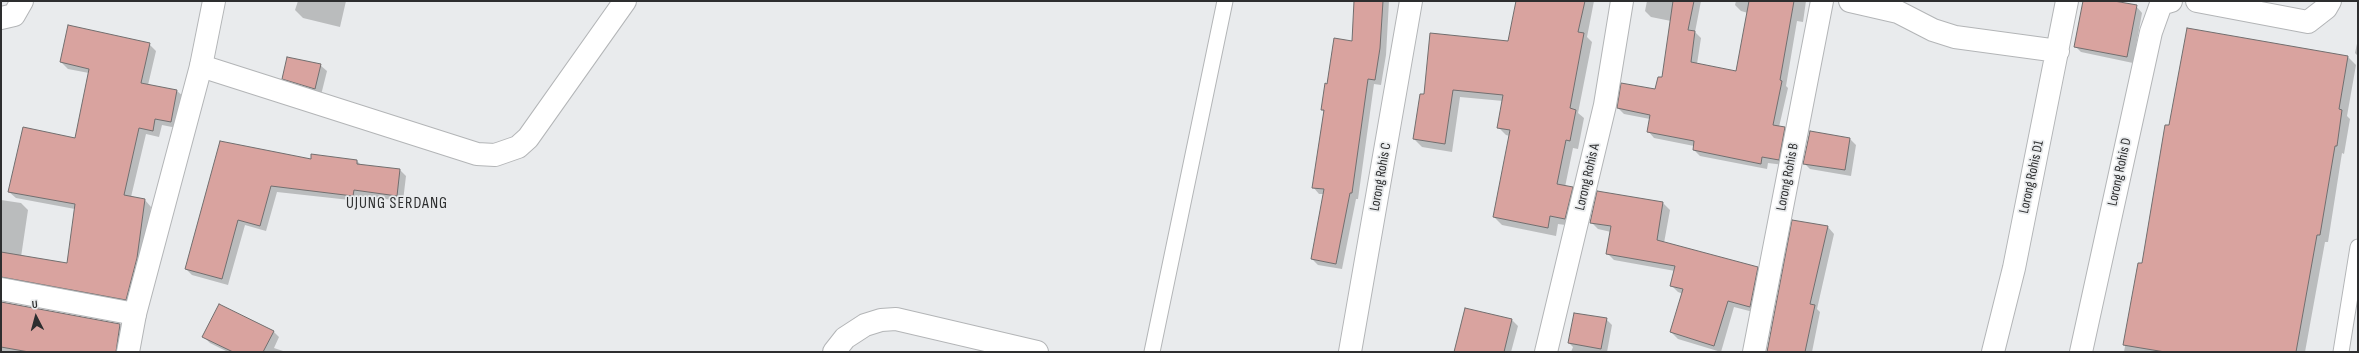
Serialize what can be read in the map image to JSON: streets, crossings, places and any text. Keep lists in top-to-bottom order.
{
  "streets": {
    "street": [
      "Lorong Rohis D",
      "Lorong Rohis C",
      "Lorong Rohis A",
      "Lorong Rohis B",
      "Lorong Rohis D1"
    ]
  },
  "districts": ["UJUNG SERDANG"],
  "north": "top"
}
